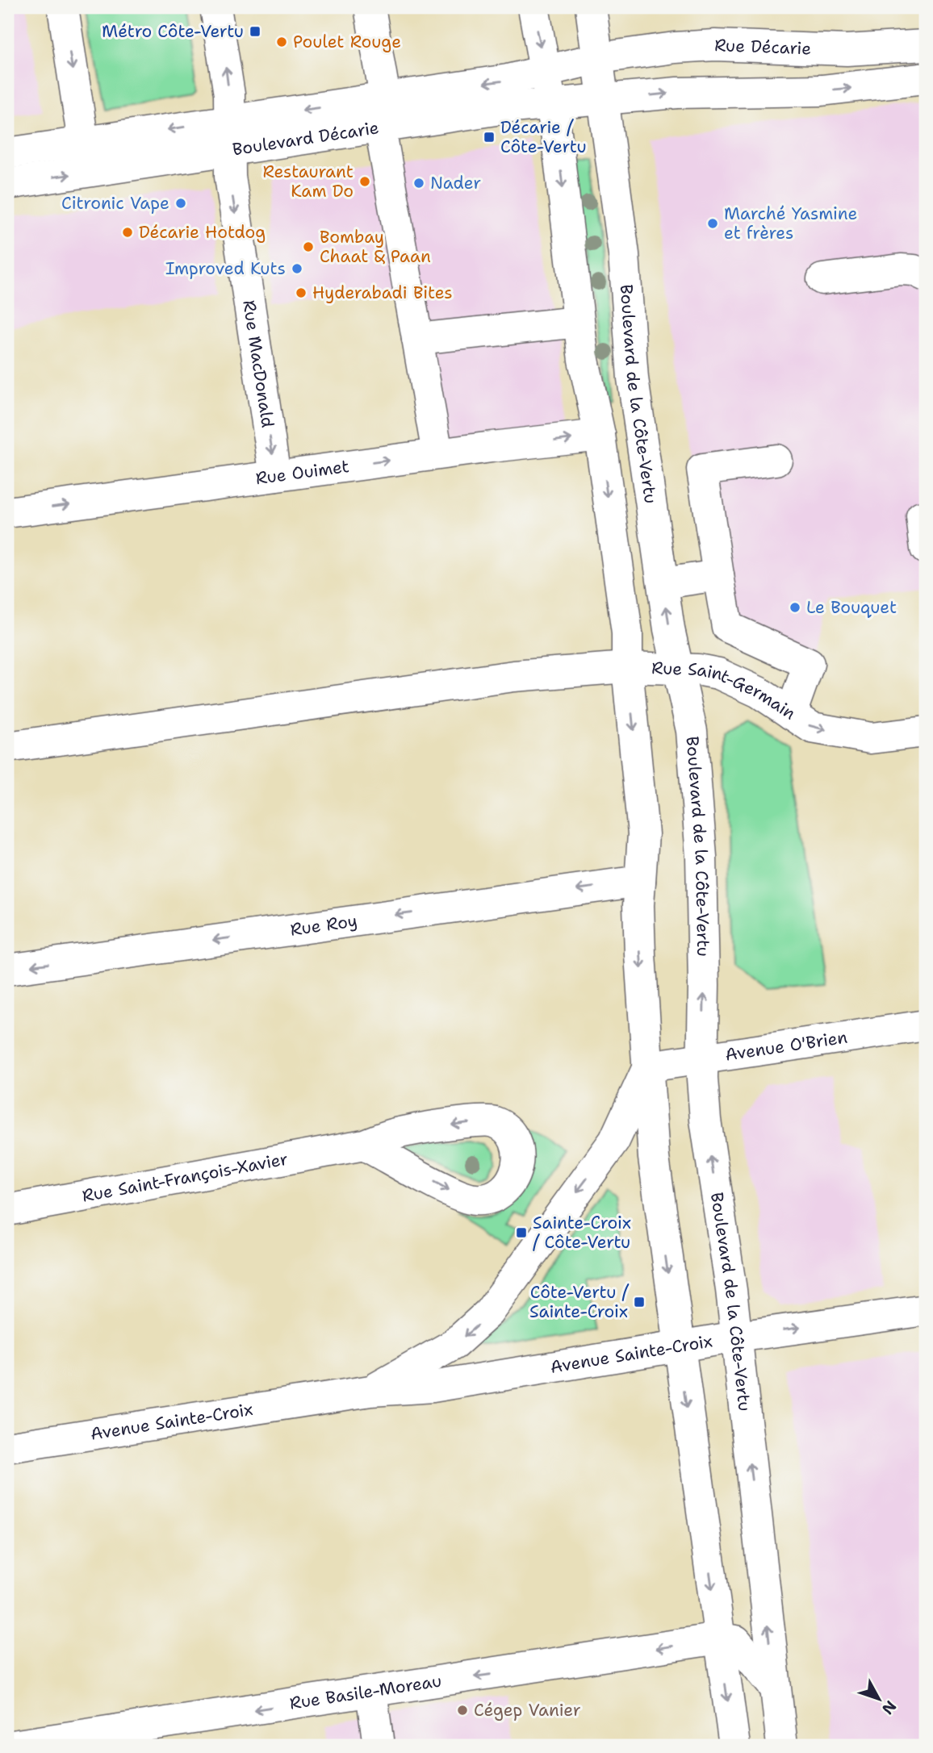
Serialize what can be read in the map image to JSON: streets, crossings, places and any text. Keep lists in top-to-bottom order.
{
  "streets": {
    "street": [
      "Rue Décarie",
      "Boulevard Décarie",
      "Rue MacDonald",
      "Boulevard de la Côte-Vertu",
      "Rue Ouimet",
      "Rue Saint-Germain",
      "Rue Roy",
      "Avenue O'Brien",
      "Rue Saint-François-Xavier",
      "Avenue Sainte-Croix",
      "Rue Basile-Moreau"
    ]
  },
  "crossings": [
    ["Rue Décarie", "Boulevard Décarie"],
    ["Rue Décarie", "Boulevard de la Côte-Vertu"],
    ["Boulevard Décarie", "Rue MacDonald"],
    ["Boulevard Décarie", "Boulevard de la Côte-Vertu"],
    ["Rue MacDonald", "Rue Ouimet"],
    ["Boulevard de la Côte-Vertu", "Rue Saint-Germain"],
    ["Boulevard de la Côte-Vertu", "Avenue O'Brien"],
    ["Boulevard de la Côte-Vertu", "Avenue Sainte-Croix"],
    ["Avenue O'Brien", "Avenue Sainte-Croix"]
  ],
  "one_way": ["Rue Ouimet", "Rue Roy", "Rue Basile-Moreau"],
  "places": {
    "transit": [
      "Métro Côte-Vertu",
      "Décarie / Côte-Vertu",
      "Sainte-Croix / Côte-Vertu",
      "Côte-Vertu / Sainte-Croix"
    ],
    "other": [
      "Poulet Rouge",
      "Restaurant Kam Do",
      "Nader",
      "Citronic Vape",
      "Marché Yasmine et frères",
      "Décarie Hotdog",
      "Bombay Chaat & Paan",
      "Improved Kuts",
      "Hyderabadi Bites",
      "Le Bouquet",
      "Cégep Vanier"
    ]
  },
  "north": "bottom right"
}
